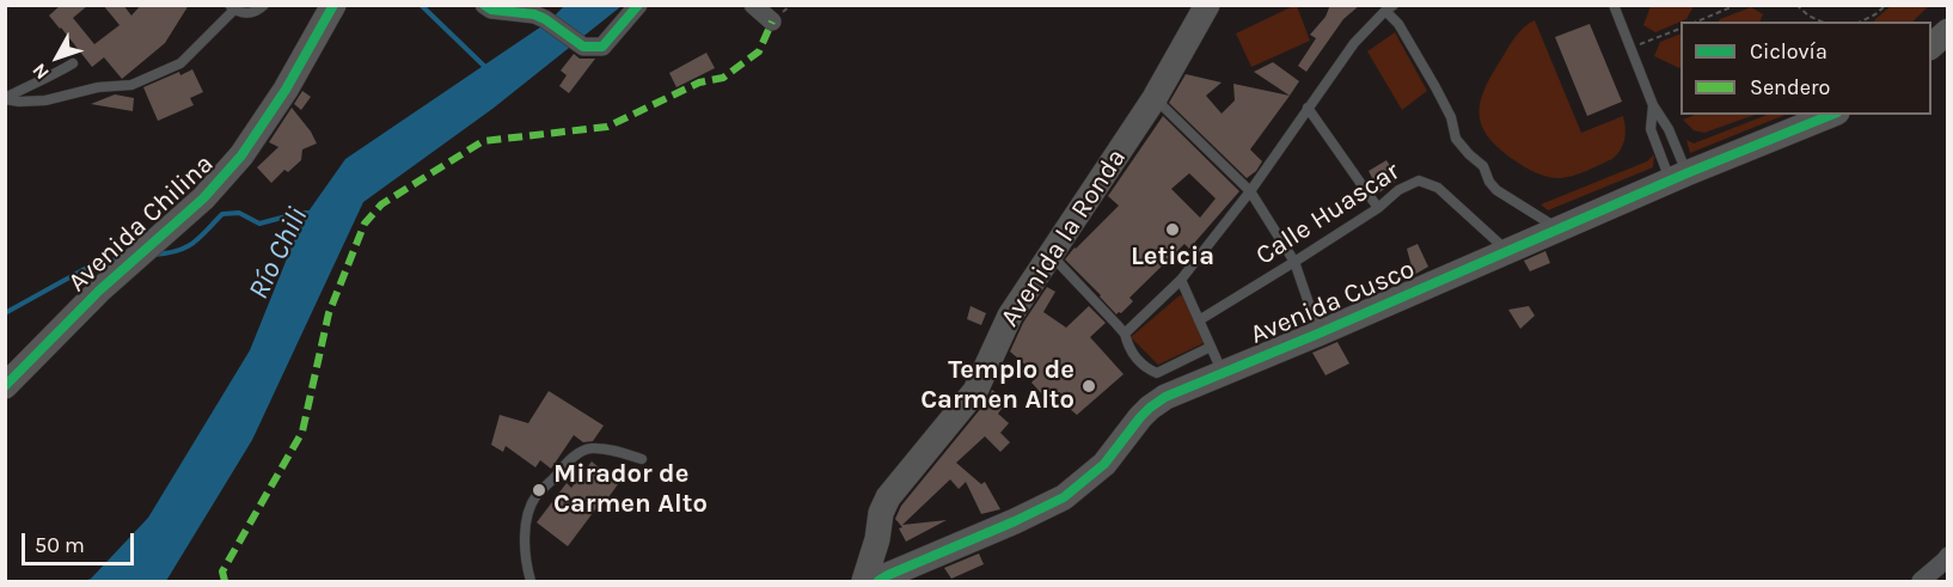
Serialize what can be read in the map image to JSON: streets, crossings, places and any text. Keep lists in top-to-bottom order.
{
  "streets": {
    "street": ["Avenida Chilina", "Avenida la Ronda", "Avenida Cusco"],
    "lane": ["Calle Huascar"]
  },
  "crossings": [
    ["Calle Huascar", "Avenida Cusco"]
  ],
  "water": ["Río Chili"],
  "places": ["Leticia", "Templo de Carmen Alto", "Mirador de Carmen Alto"],
  "legend": ["Ciclovía", "Sendero"],
  "scale_bar": "50 m",
  "north": "bottom left"
}
